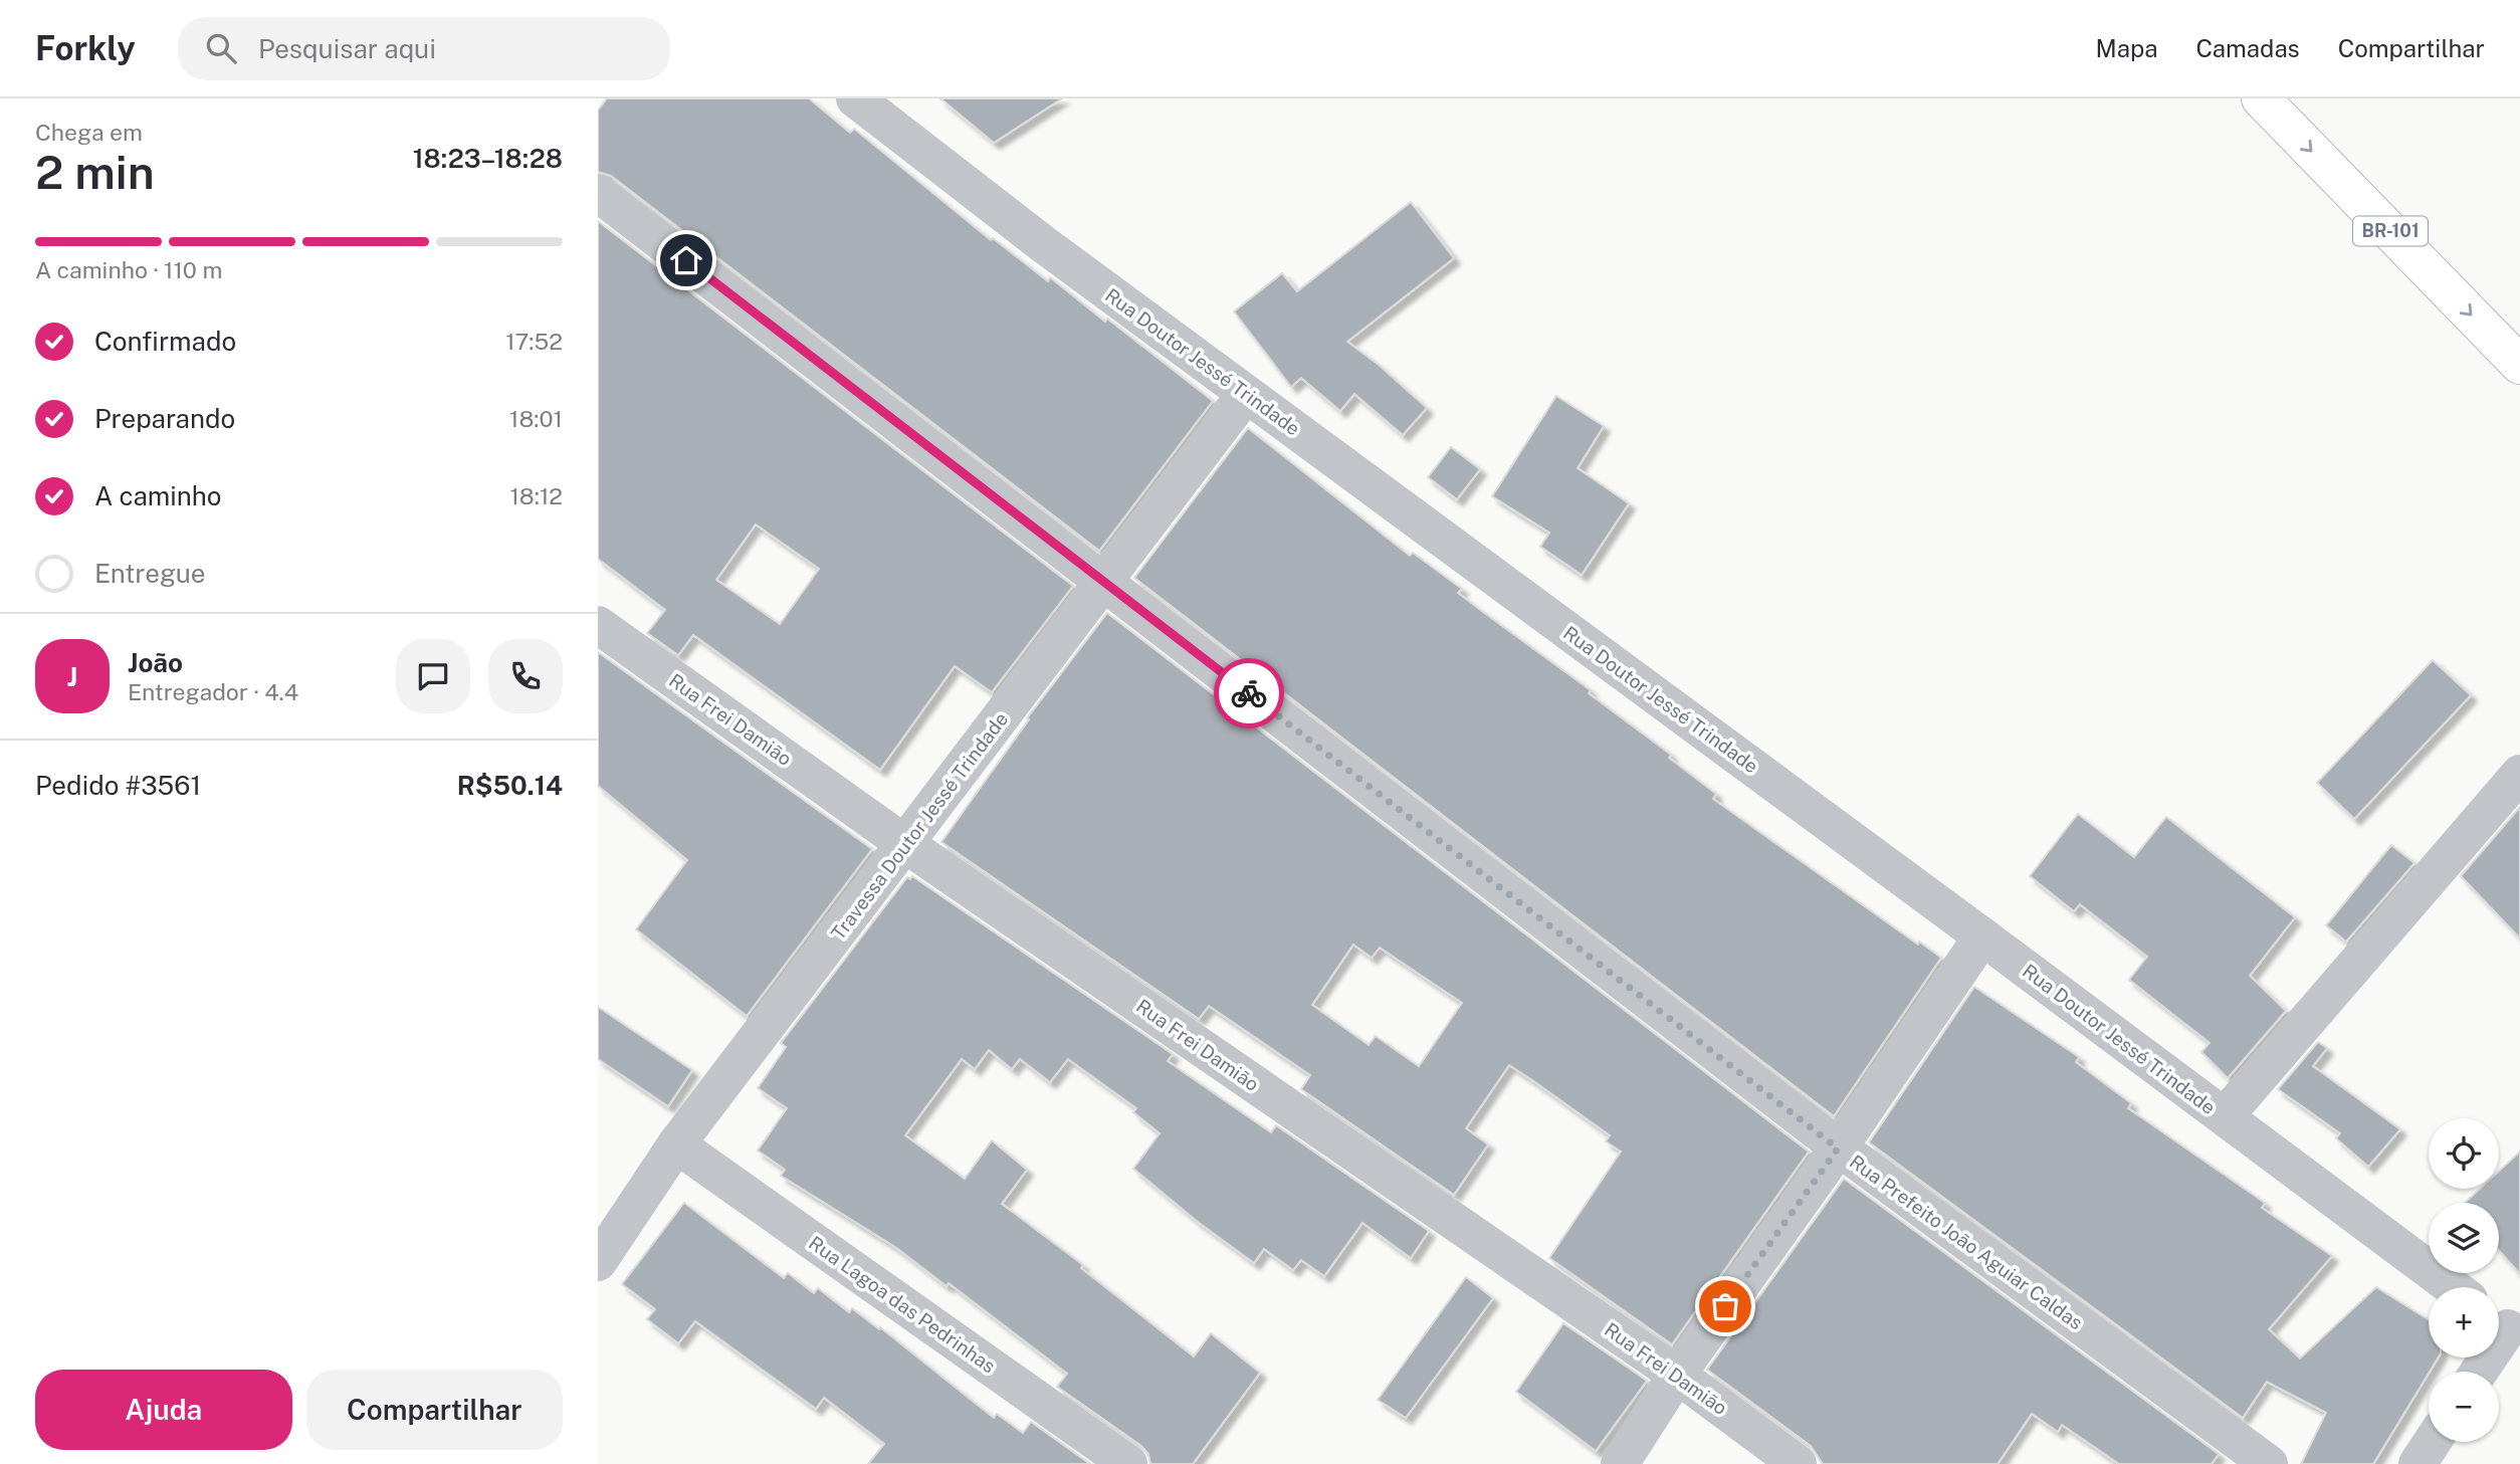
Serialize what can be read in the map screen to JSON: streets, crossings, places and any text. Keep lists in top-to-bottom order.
{
  "streets": {
    "highway": ["BR-101"],
    "street": [
      "Rua Doutor Jessé Trindade",
      "Rua Frei Damião",
      "Travessa Doutor Jessé Trindade",
      "Rua Prefeito João Aguiar Caldas",
      "Rua Lagoa das Pedrinhas"
    ]
  },
  "crossings": [
    ["Rua Doutor Jessé Trindade", "Travessa Doutor Jessé Trindade"],
    ["Rua Frei Damião", "Travessa Doutor Jessé Trindade"],
    ["Travessa Doutor Jessé Trindade", "Rua Prefeito João Aguiar Caldas"],
    ["Travessa Doutor Jessé Trindade", "Rua Lagoa das Pedrinhas"]
  ],
  "page": {
    "header": "Forkly",
    "search": "Pesquisar aqui",
    "nav": ["Mapa", "Camadas", "Compartilhar"],
    "heading": ["2 min", "Chega em", "18:23–18:28"],
    "panel": [
      "João",
      "Entregador · 4.4",
      "Pedido #3561",
      "R$50.14"
    ],
    "bar": "A caminho · 110 m",
    "list": [
      ["Confirmado", "17:52"],
      ["Preparando", "18:01"],
      ["A caminho", "18:12"],
      "Entregue"
    ],
    "round": "J",
    "map_buttons": ["+", "−"],
    "buttons": ["Ajuda", "Compartilhar"]
  }
}
